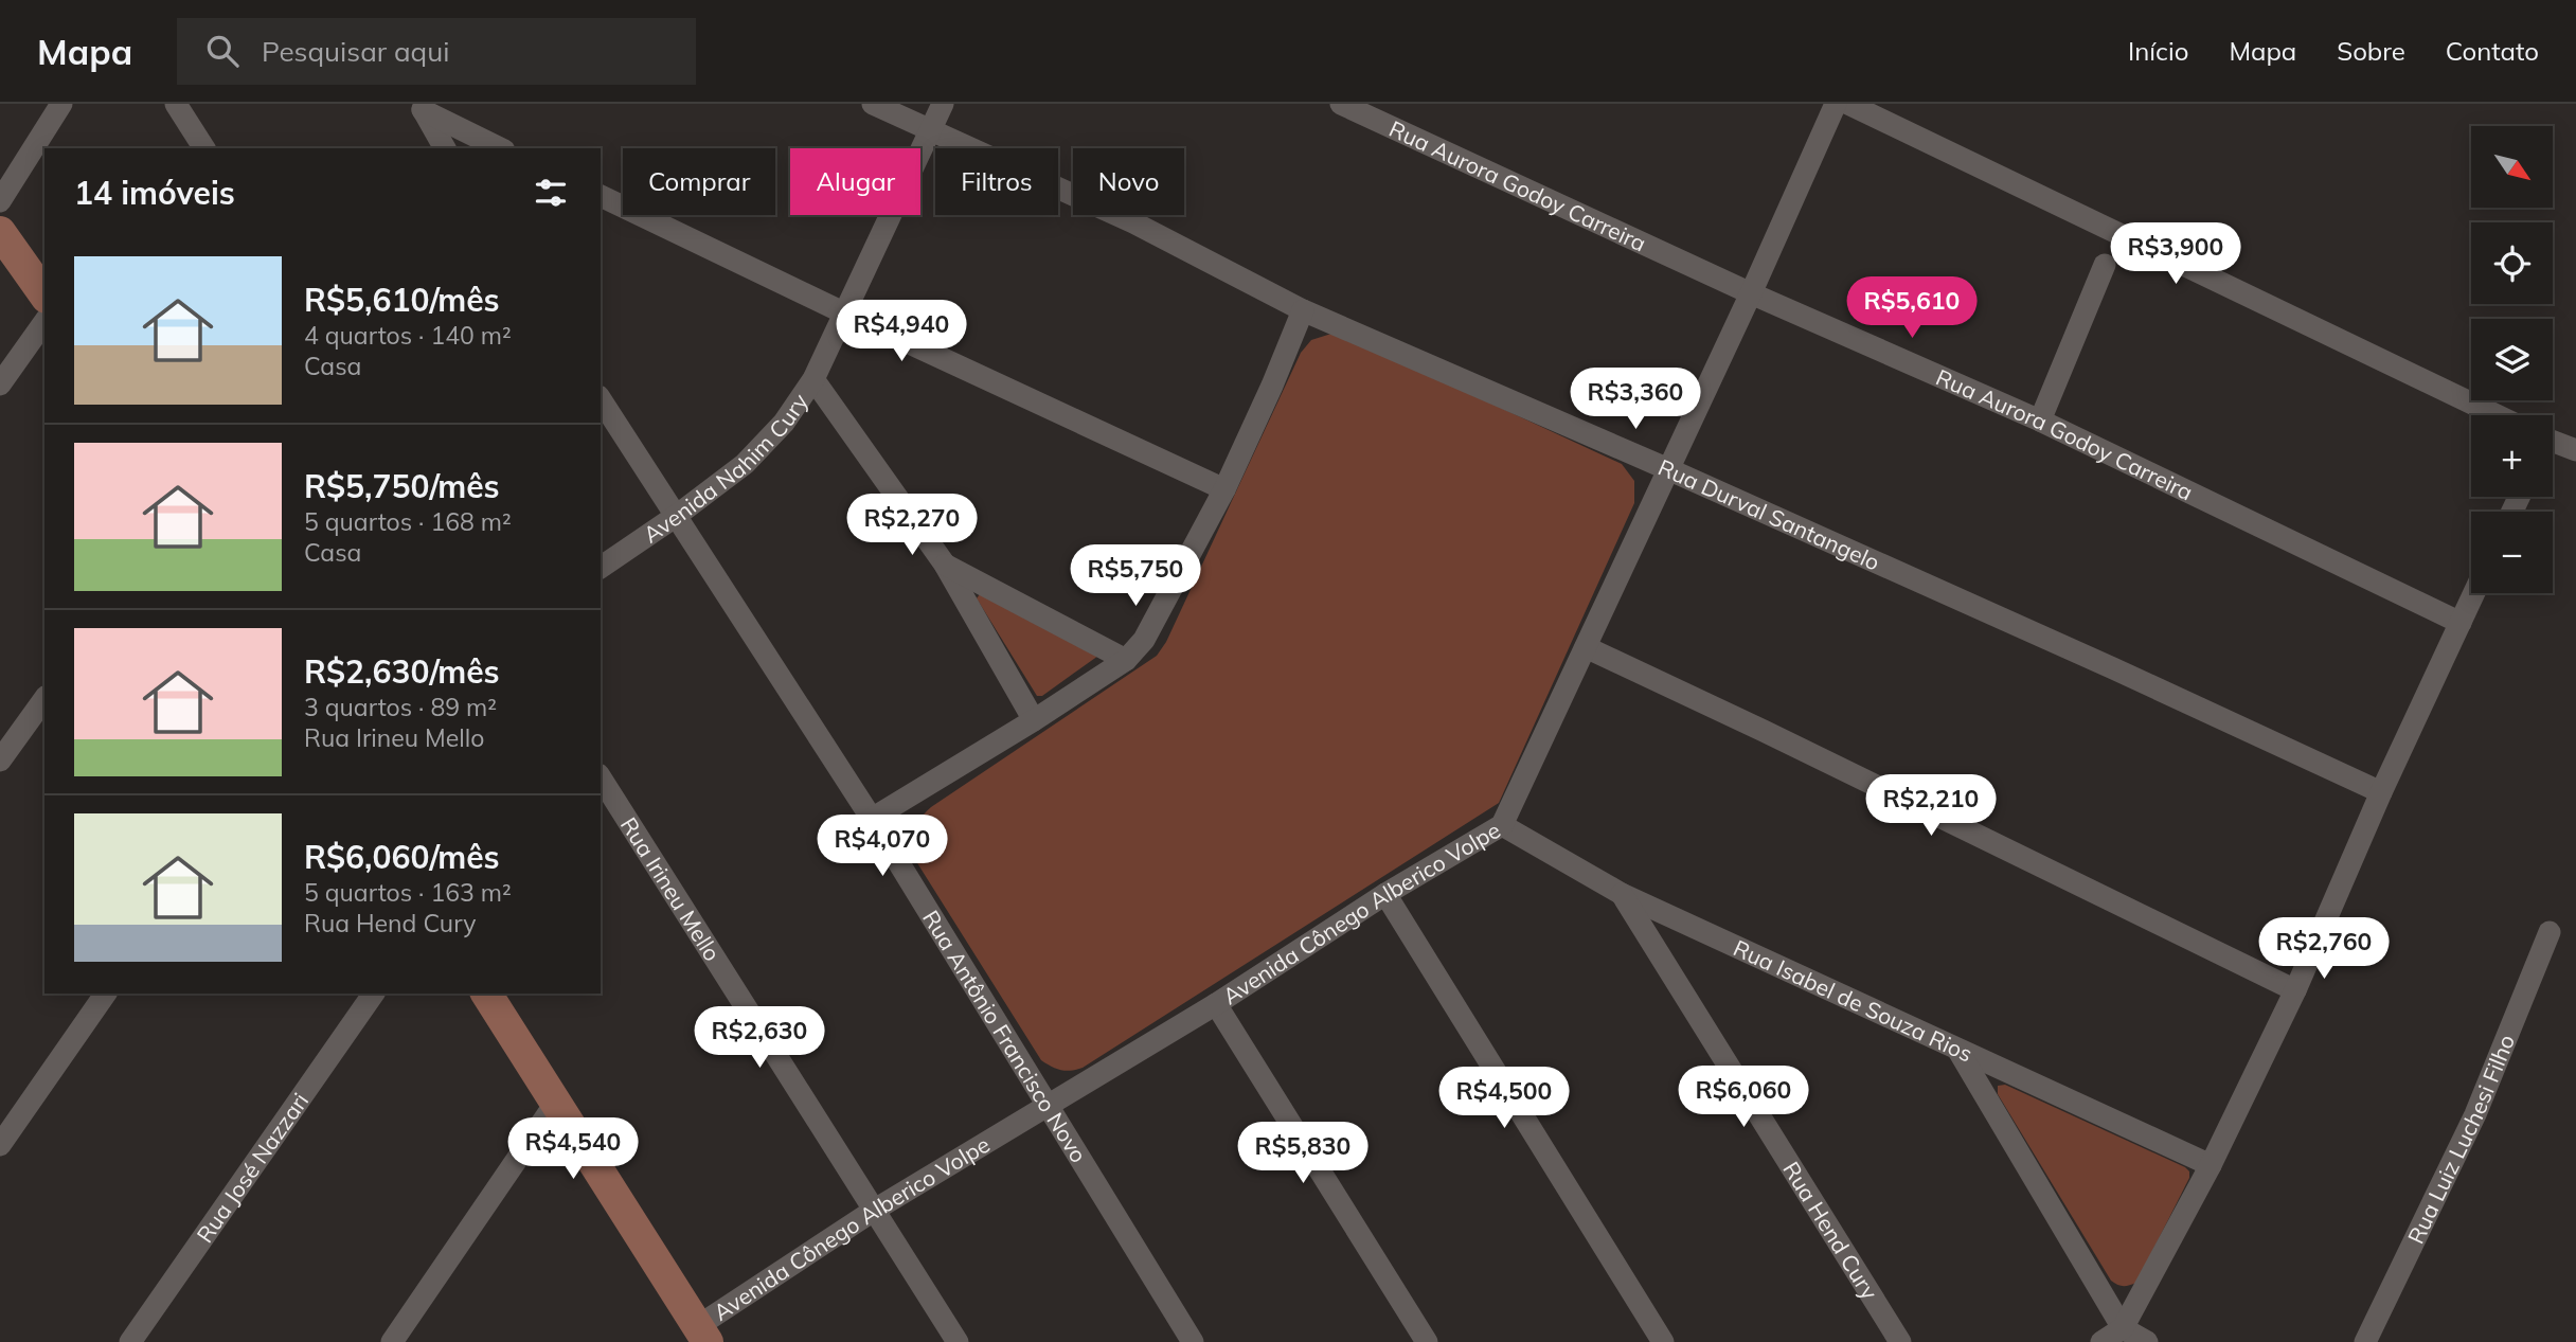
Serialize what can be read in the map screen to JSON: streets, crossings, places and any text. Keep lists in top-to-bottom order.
{
  "streets": {
    "street": [
      "Rua Aurora Godoy Carreira",
      "Avenida Nahim Cury",
      "Rua Durval Santangelo",
      "Rua Irineu Mello",
      "Avenida Cônego Alberico Volpe",
      "Rua Isabel de Souza Rios",
      "Rua Antônio Francisco Novo",
      "Rua Luiz Luchesi Filho",
      "Rua José Nazzari",
      "Rua Hend Cury"
    ]
  },
  "crossings": [
    ["Rua Aurora Godoy Carreira", "Avenida Cônego Alberico Volpe"],
    ["Avenida Nahim Cury", "Rua Durval Santangelo"],
    ["Avenida Nahim Cury", "Rua Antônio Francisco Novo"],
    ["Rua Durval Santangelo", "Avenida Cônego Alberico Volpe"],
    ["Rua Irineu Mello", "Avenida Cônego Alberico Volpe"],
    ["Avenida Cônego Alberico Volpe", "Rua Isabel de Souza Rios"],
    ["Avenida Cônego Alberico Volpe", "Rua Antônio Francisco Novo"],
    ["Rua Isabel de Souza Rios", "Rua Hend Cury"]
  ],
  "north": "bottom right",
  "page": {
    "header": "Mapa",
    "search": "Pesquisar aqui",
    "nav": [
      "Início",
      "Mapa",
      "Sobre",
      "Contato"
    ],
    "map_buttons": ["+", "−"],
    "chip": [
      "Comprar",
      "Alugar",
      "Filtros",
      "Novo"
    ],
    "heading": "14 imóveis",
    "price": [
      "R$3,900",
      "R$5,610",
      "R$4,940",
      "R$3,360",
      "R$2,270",
      "R$5,750",
      "R$2,210",
      "R$4,070",
      "R$2,760",
      "R$2,630",
      "R$6,060",
      "R$4,500",
      "R$4,540",
      "R$5,830"
    ],
    "list": [
      {
        "name": "R$5,610/mês",
        "note": "4 quartos · 140 m² · Casa"
      },
      {
        "name": "R$5,750/mês",
        "note": "5 quartos · 168 m² · Casa"
      },
      {
        "name": "R$2,630/mês",
        "note": "3 quartos · 89 m² · Rua Irineu Mello"
      },
      {
        "name": "R$6,060/mês",
        "note": "5 quartos · 163 m² · Rua Hend Cury"
      }
    ]
  }
}
